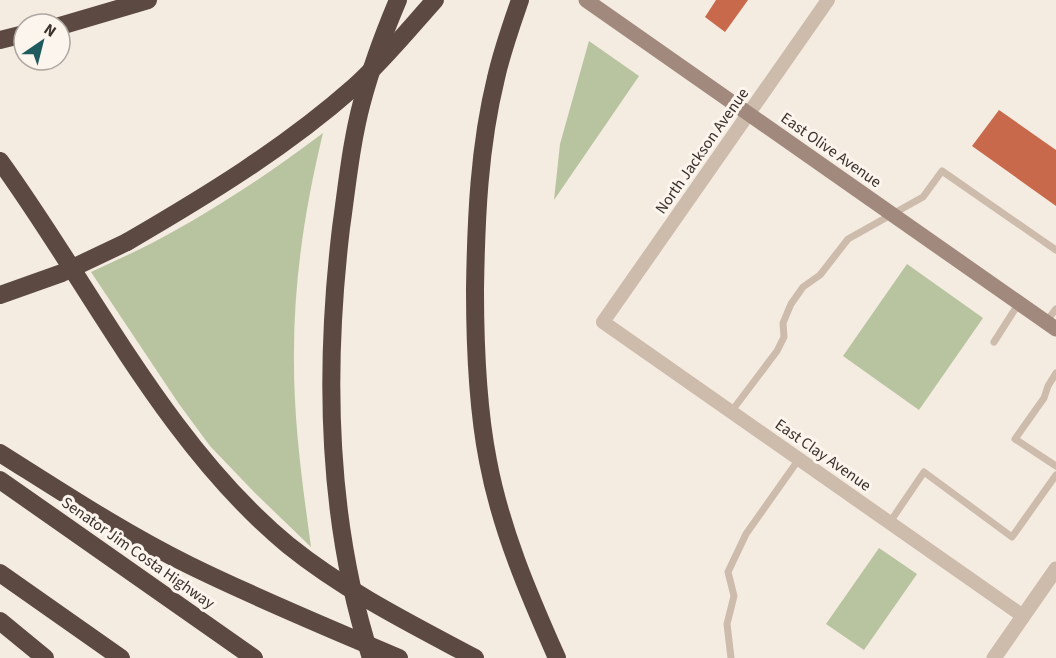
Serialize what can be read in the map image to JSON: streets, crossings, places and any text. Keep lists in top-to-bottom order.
{
  "streets": {
    "highway": ["Senator Jim Costa Highway"],
    "main road": ["East Olive Avenue"],
    "street": ["North Jackson Avenue", "East Clay Avenue"]
  },
  "crossings": [
    ["East Olive Avenue", "North Jackson Avenue"],
    ["North Jackson Avenue", "East Clay Avenue"]
  ],
  "north": "top right"
}
